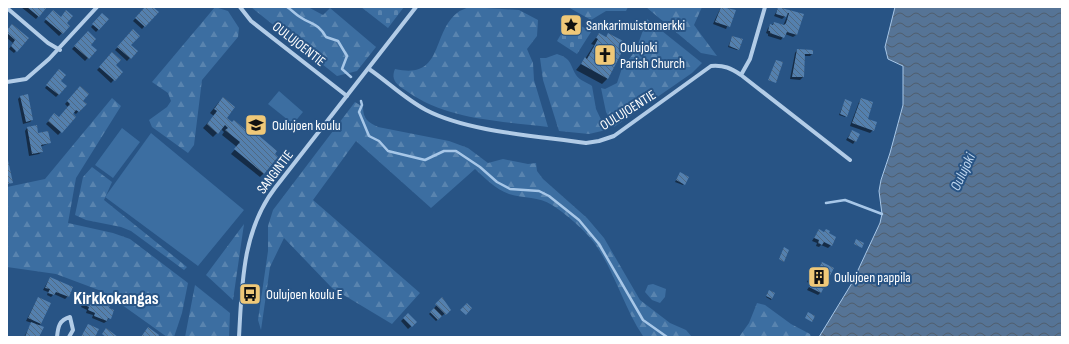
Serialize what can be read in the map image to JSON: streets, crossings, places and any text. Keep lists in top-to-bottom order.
{
  "streets": {
    "street": ["OULUJOENTIE", "SANGINTIE"]
  },
  "crossings": [
    ["OULUJOENTIE", "SANGINTIE"]
  ],
  "districts": ["Kirkkokangas"],
  "water": ["Oulujoki"],
  "places": {
    "place": ["Sankarimuistomerkki"],
    "church": ["Oulujoki Parish Church"],
    "school or university": ["Oulujoen koulu"],
    "building": ["Oulujoen pappila"],
    "bus stop": ["Oulujoen koulu E"]
  }
}
